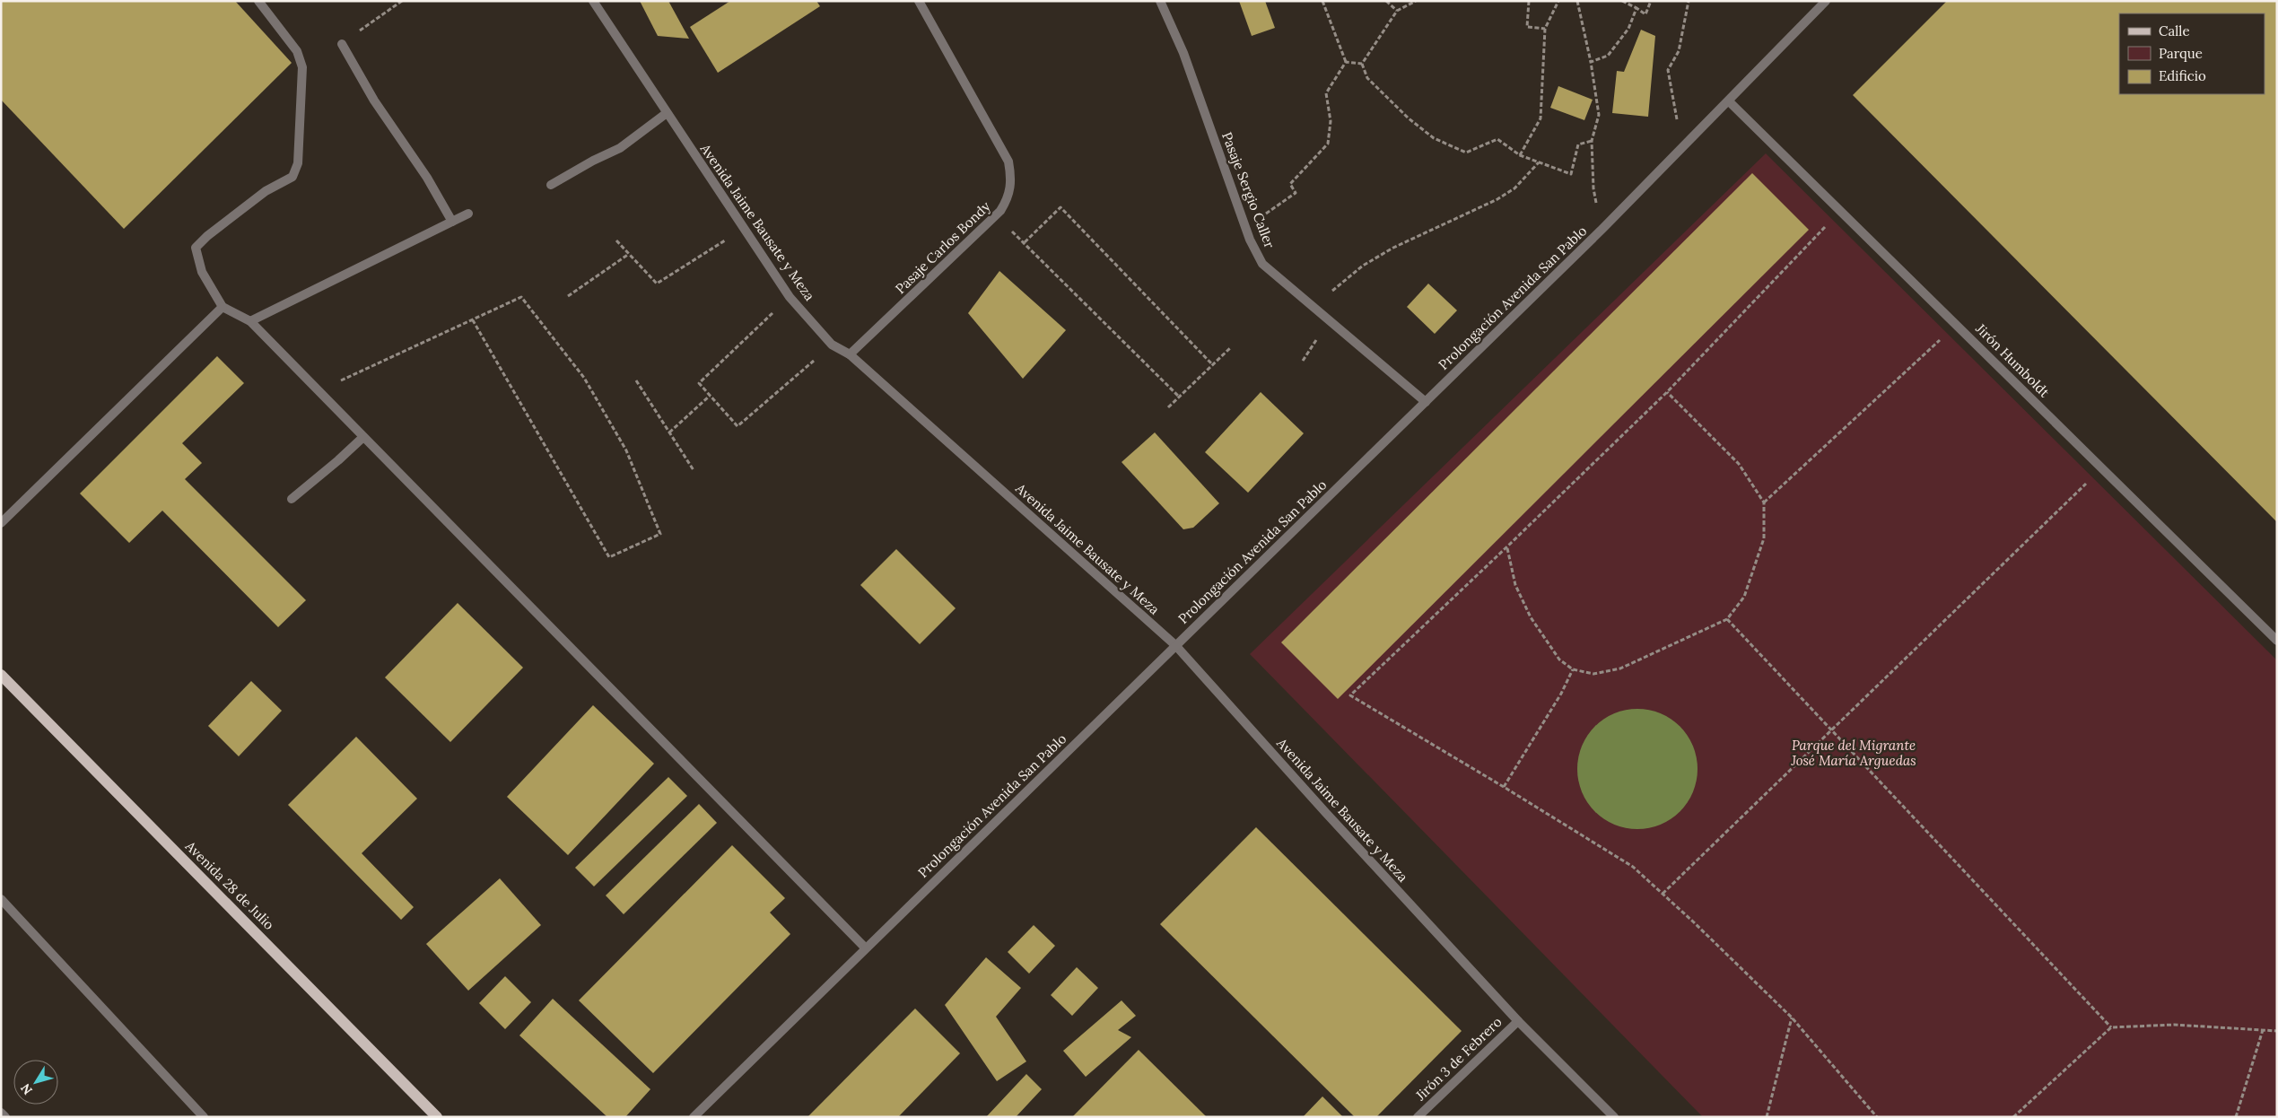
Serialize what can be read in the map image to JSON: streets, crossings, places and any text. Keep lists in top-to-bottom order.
{
  "streets": {
    "main road": ["Avenida 28 de Julio"],
    "street": [
      "Pasaje Sergio Caller",
      "Avenida Jaime Bausate y Meza",
      "Pasaje Carlos Bondy",
      "Prolongación Avenida San Pablo",
      "Jirón Humboldt",
      "Jirón 3 de Febrero"
    ]
  },
  "crossings": [
    ["Pasaje Sergio Caller", "Prolongación Avenida San Pablo"],
    ["Avenida Jaime Bausate y Meza", "Pasaje Carlos Bondy"],
    ["Avenida Jaime Bausate y Meza", "Prolongación Avenida San Pablo"],
    ["Avenida Jaime Bausate y Meza", "Jirón 3 de Febrero"],
    ["Prolongación Avenida San Pablo", "Jirón Humboldt"]
  ],
  "parks": ["Parque del Migrante José María Arguedas"],
  "legend": ["Calle", "Parque", "Edificio"],
  "north": "bottom left"
}
